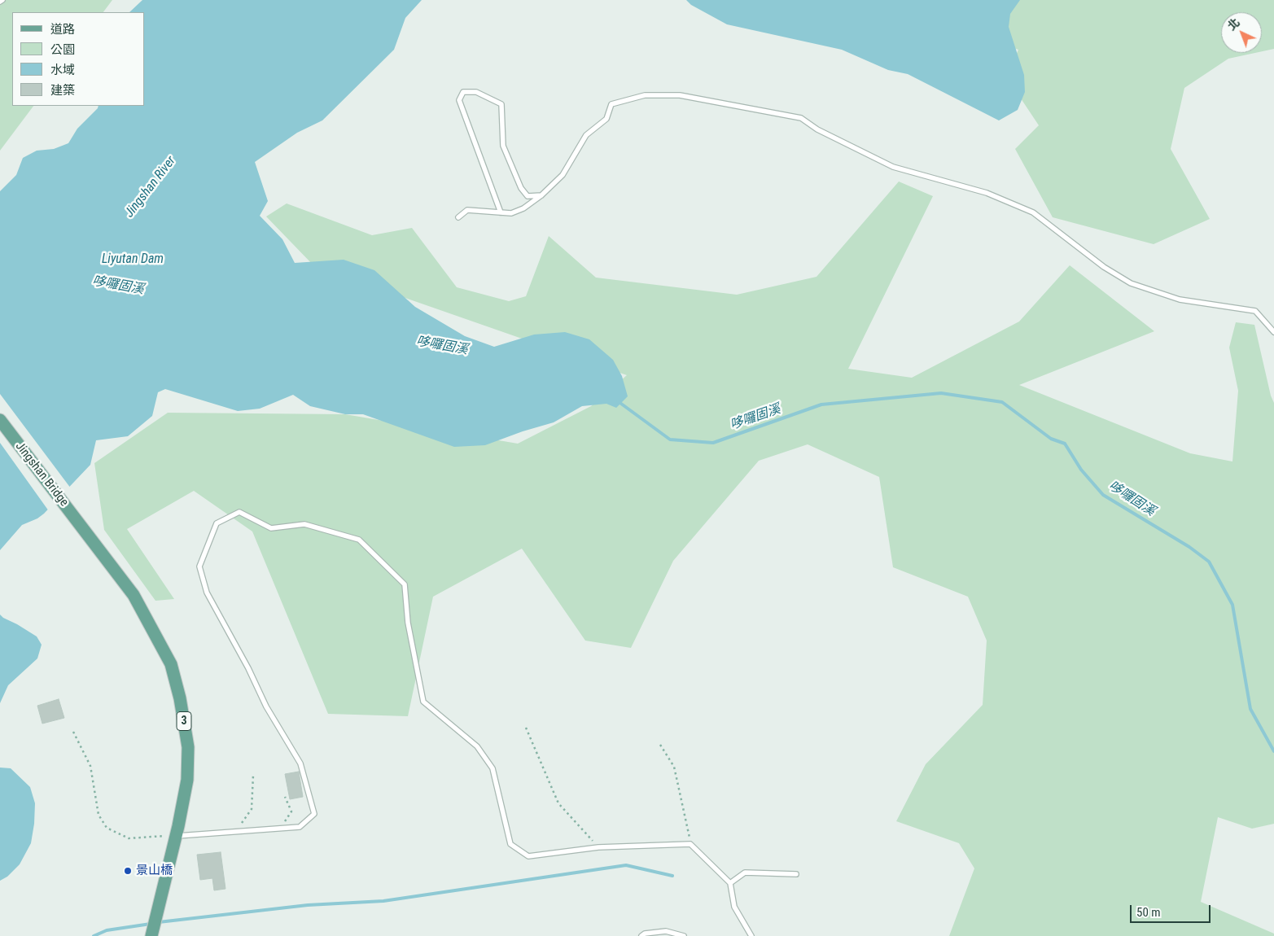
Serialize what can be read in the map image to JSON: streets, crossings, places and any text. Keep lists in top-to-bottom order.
{
  "streets": {
    "main road": ["Jingshan Bridge", "3"]
  },
  "crossings": [
    ["Jingshan Bridge", "3"]
  ],
  "water": ["Jingshan River", "Liyutan Dam", "哆囉固溪"],
  "places": ["景山橋"],
  "legend": [
    "道路",
    "公園",
    "水域",
    "建築"
  ],
  "scale_bar": "50 m",
  "north": "top left"
}
